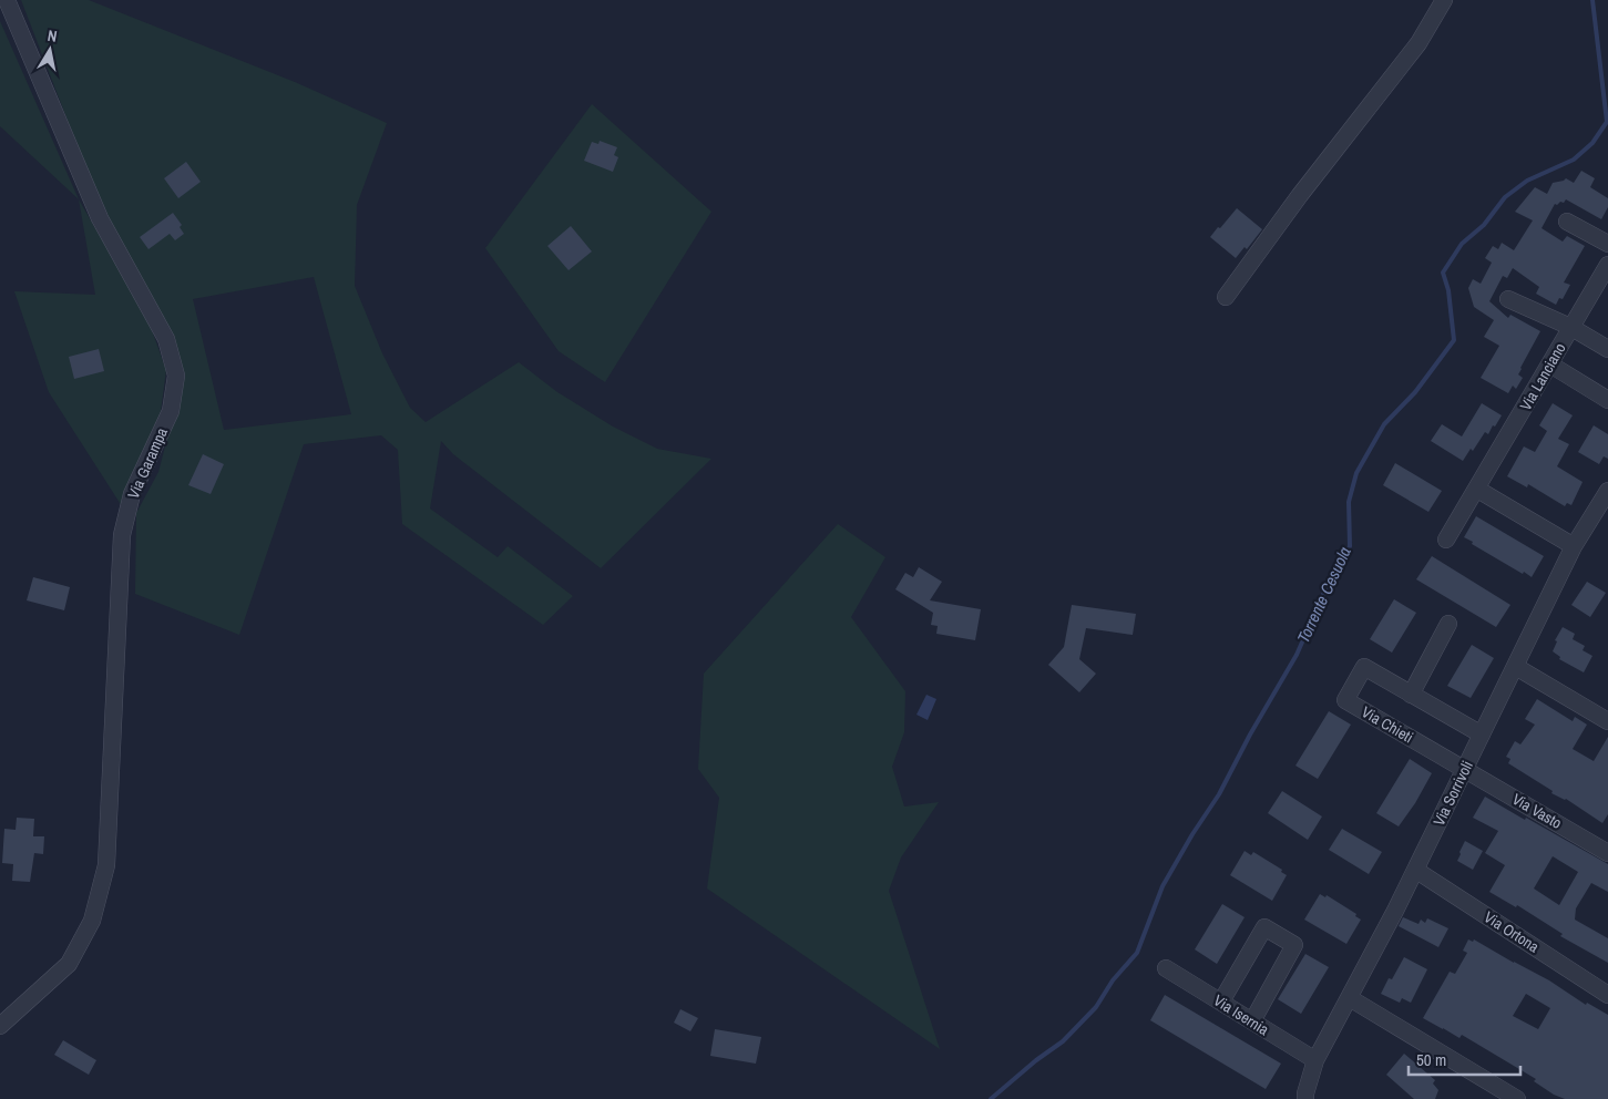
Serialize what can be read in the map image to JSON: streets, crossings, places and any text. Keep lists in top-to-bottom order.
{
  "streets": {
    "street": [
      "Via Lanciano",
      "Via Garampa",
      "Via Chieti",
      "Via Sorrivoli",
      "Via Vasto",
      "Via Ortona",
      "Via Isernia"
    ]
  },
  "crossings": [
    ["Via Chieti", "Via Sorrivoli"],
    ["Via Chieti", "Via Vasto"],
    ["Via Sorrivoli", "Via Vasto"],
    ["Via Sorrivoli", "Via Ortona"],
    ["Via Sorrivoli", "Via Isernia"]
  ],
  "water": ["Torrente Cesuola"],
  "scale_bar": "50 m",
  "north": "top"
}
